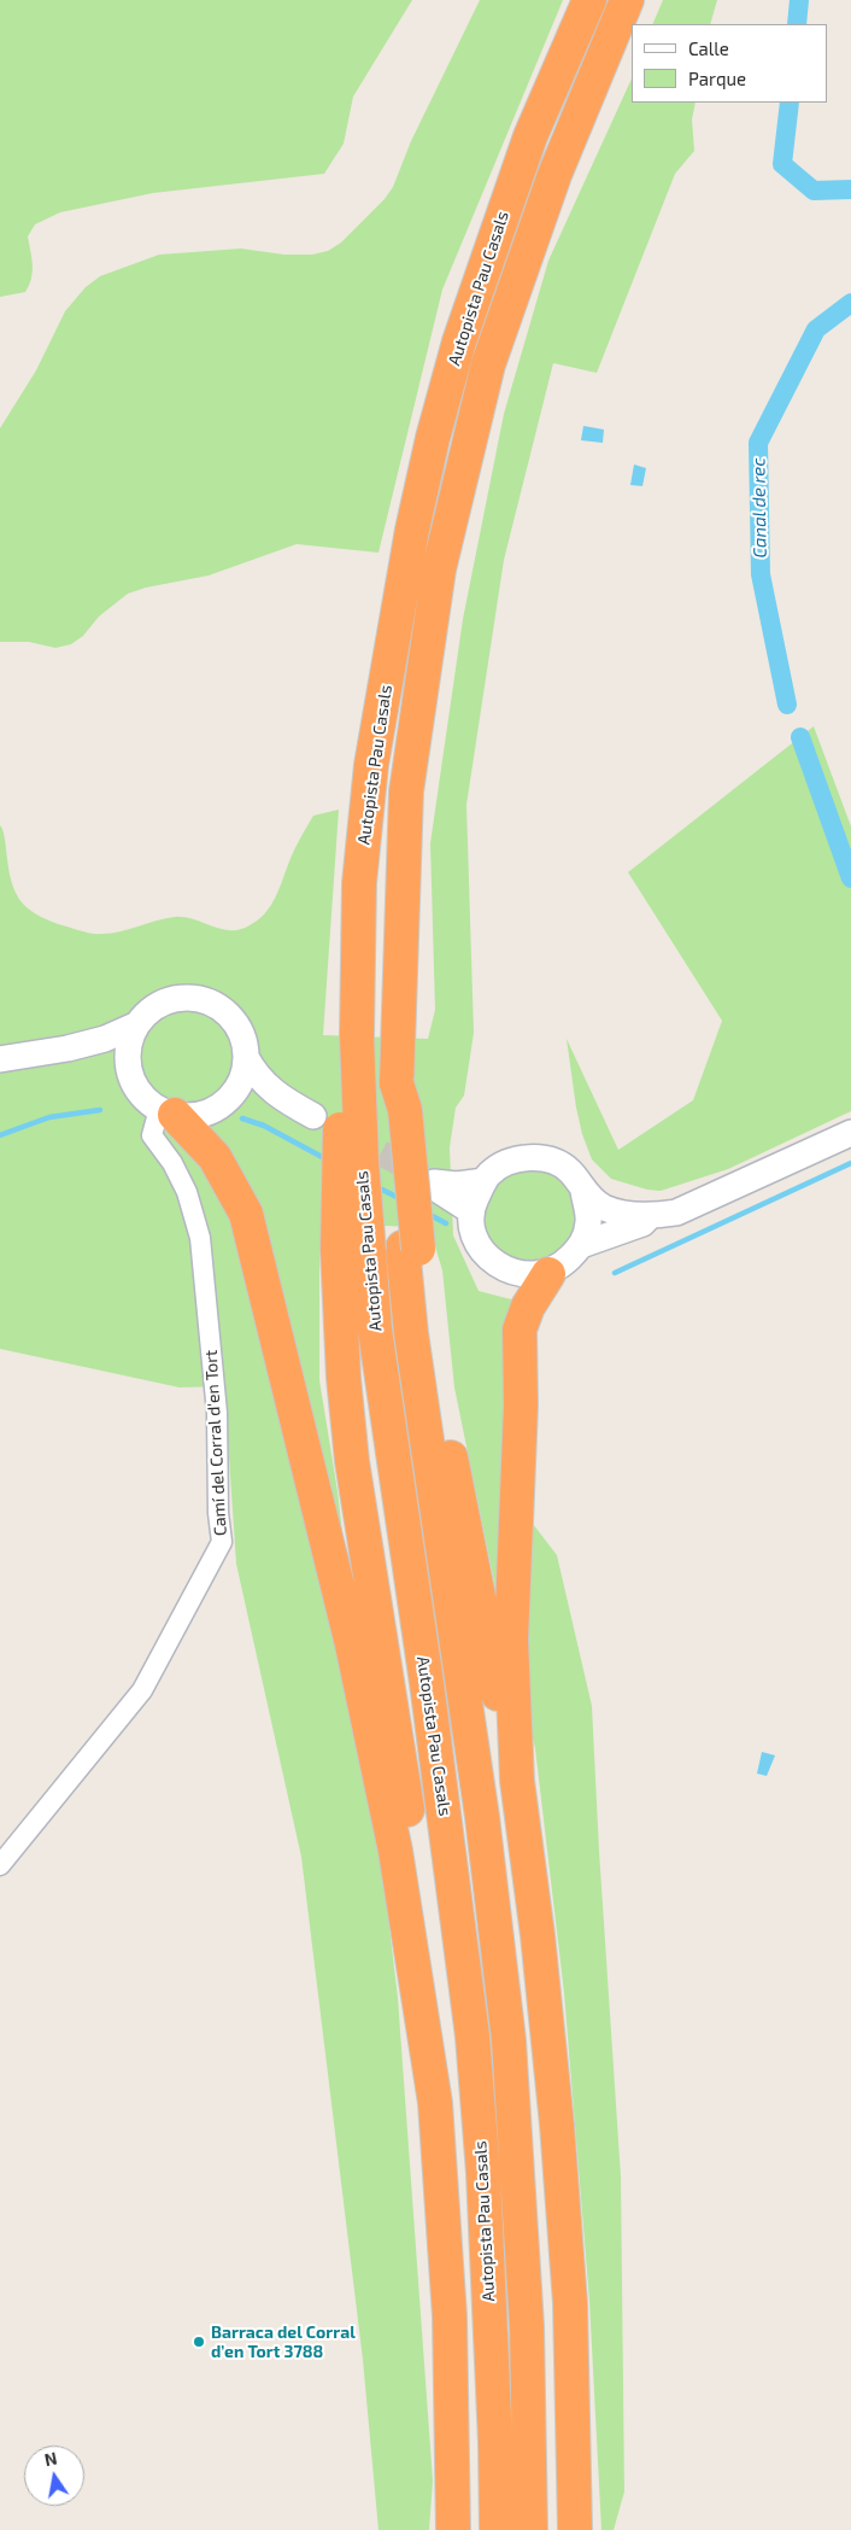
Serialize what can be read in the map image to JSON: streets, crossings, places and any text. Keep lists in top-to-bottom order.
{
  "streets": {
    "highway": ["Autopista Pau Casals"],
    "street": ["Camí del Corral d'en Tort"]
  },
  "water": ["Canal de rec"],
  "places": ["Barraca del Corral d’en Tort 3788"],
  "legend": ["Calle", "Parque"],
  "north": "top"
}
